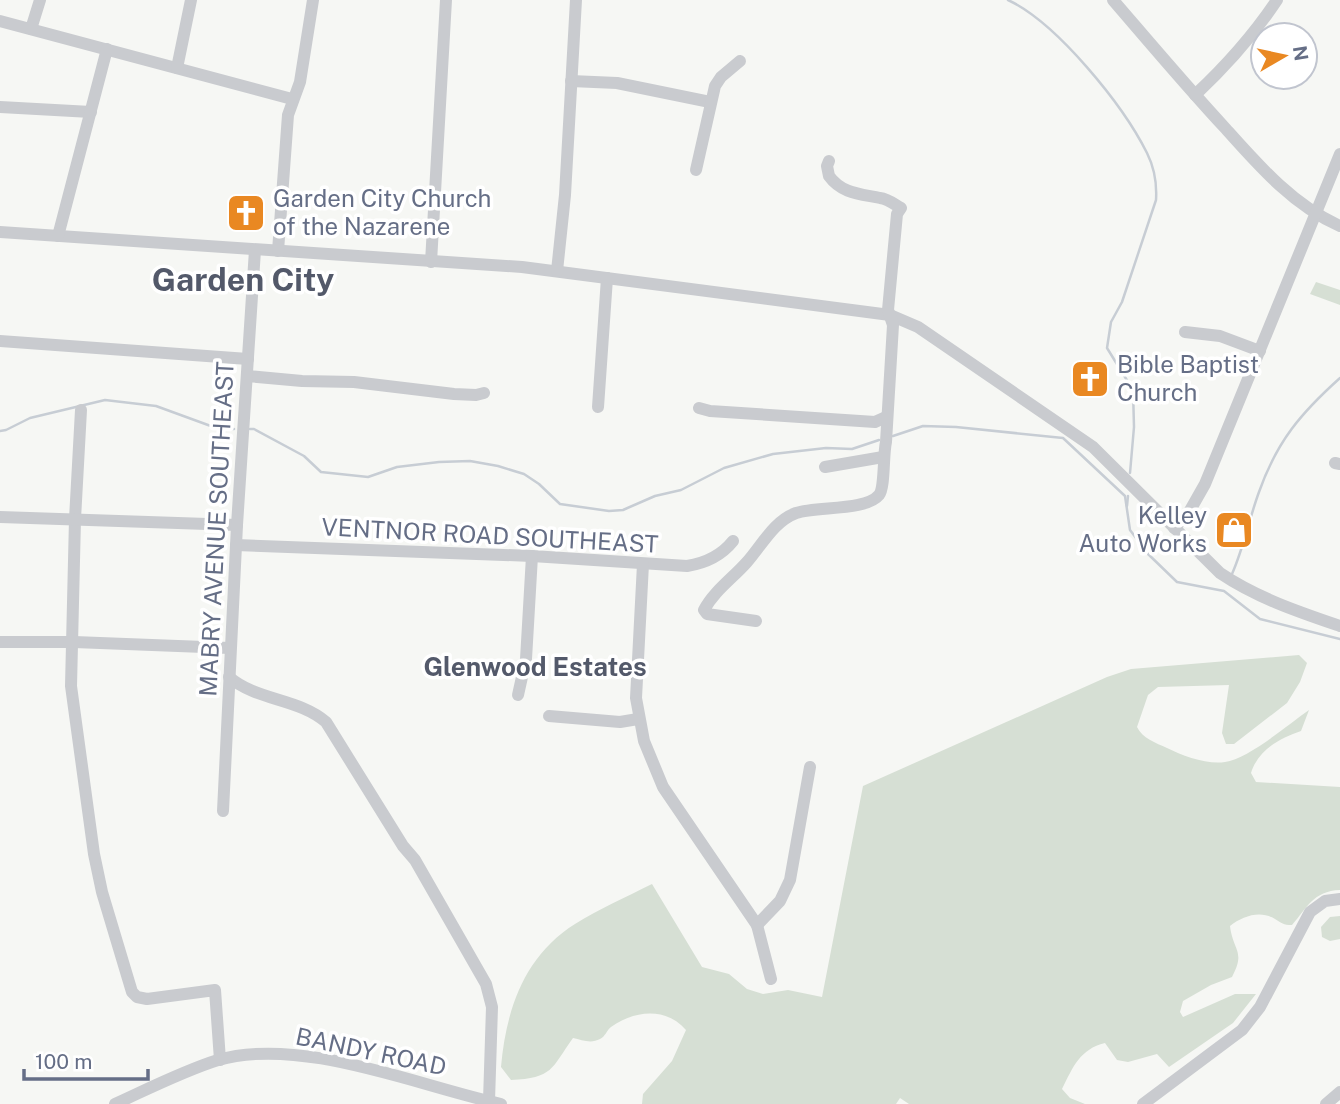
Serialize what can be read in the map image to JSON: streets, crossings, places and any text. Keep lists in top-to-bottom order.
{
  "streets": {
    "street": ["MABRY AVENUE SOUTHEAST", "VENTNOR ROAD SOUTHEAST", "BANDY ROAD"]
  },
  "crossings": [
    ["MABRY AVENUE SOUTHEAST", "VENTNOR ROAD SOUTHEAST"]
  ],
  "districts": ["Garden City", "Glenwood Estates"],
  "places": {
    "church": ["Garden City Church of the Nazarene", "Bible Baptist Church"],
    "shop": ["Kelley Auto Works"]
  },
  "scale_bar": "100 m",
  "north": "right"
}
